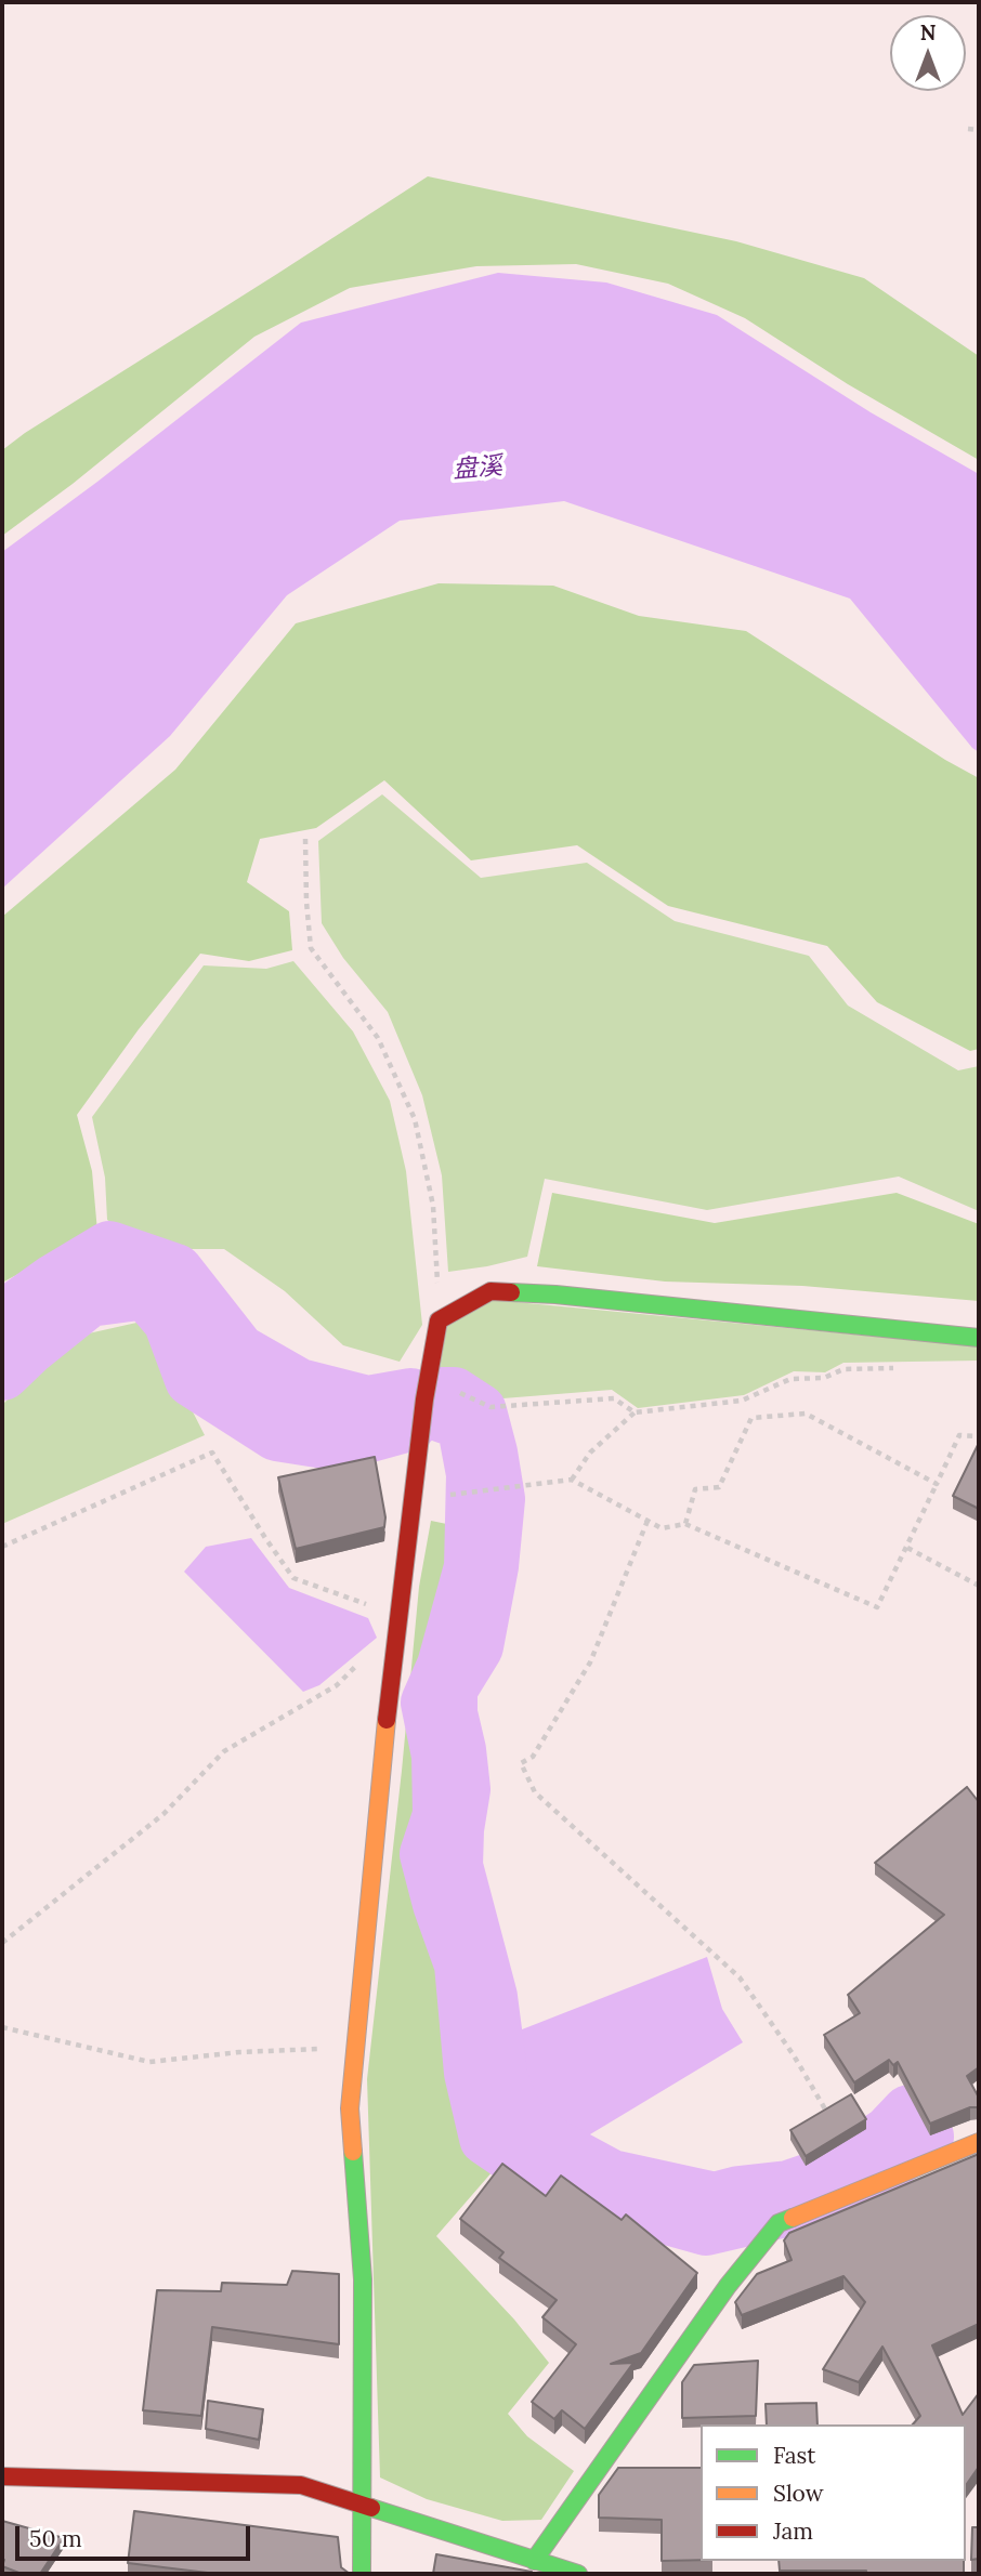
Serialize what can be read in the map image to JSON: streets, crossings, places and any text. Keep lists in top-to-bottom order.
{
  "water": ["盘溪"],
  "legend": ["Fast", "Slow", "Jam"],
  "scale_bar": "50 m",
  "north": "top"
}
